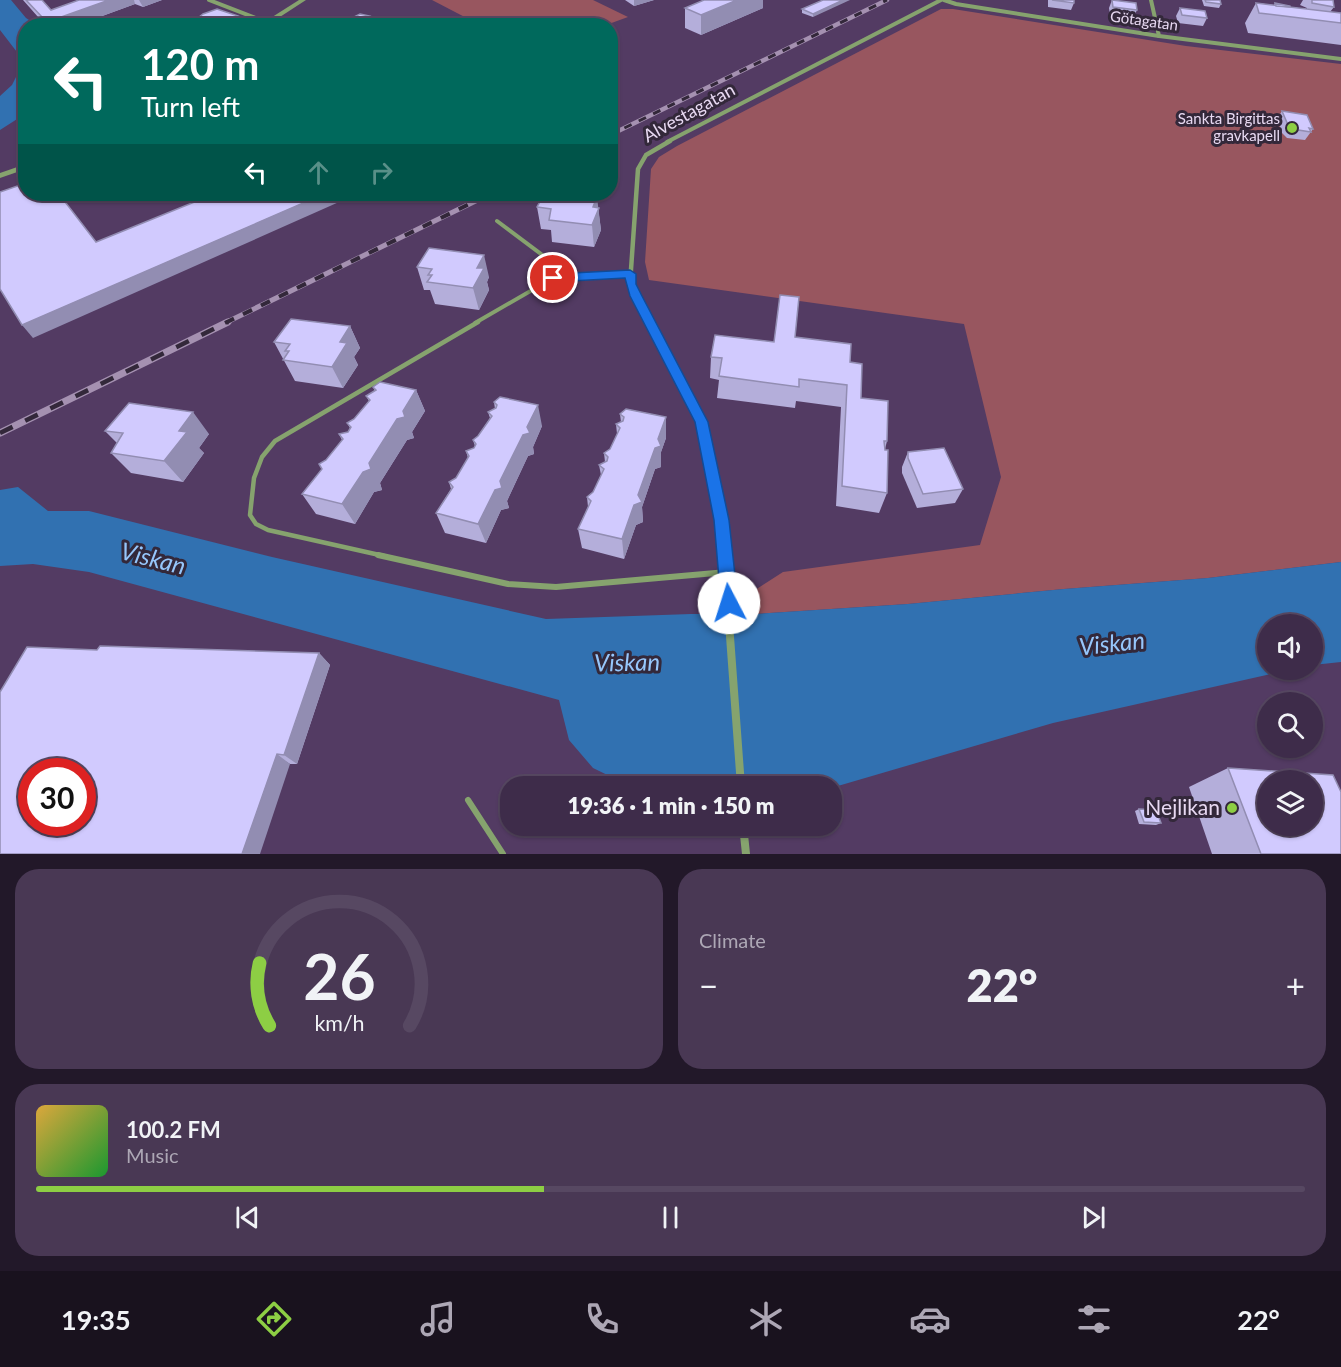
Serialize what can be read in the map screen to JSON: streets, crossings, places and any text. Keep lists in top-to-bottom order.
{
  "streets": {
    "street": ["Götagatan", "Alvestagatan"]
  },
  "crossings": [
    ["Götagatan", "Alvestagatan"]
  ],
  "water": ["Viskan"],
  "places": ["Sankta Birgittas gravkapell", "Nejlikan"],
  "page": {
    "turn": ["120 m", "Turn left"],
    "limit": "30",
    "trip": "19:36 · 1 min · 150 m",
    "tile": "Climate",
    "heat": ["−", "22°", "+"],
    "song": ["100.2 FM", "Music"],
    "tabs": ["19:35", "22°"],
    "gauge": ["26", "km/h"]
  }
}
